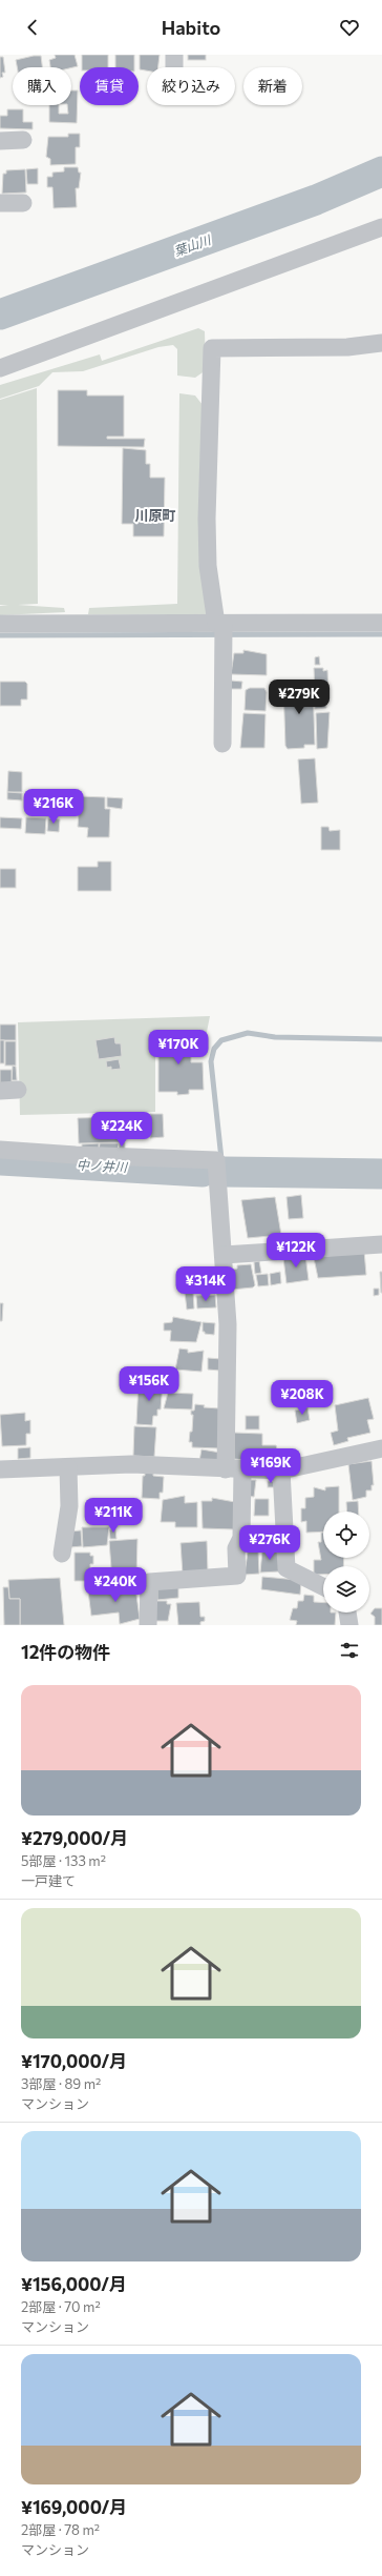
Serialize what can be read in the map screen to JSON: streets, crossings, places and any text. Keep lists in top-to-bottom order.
{
  "districts": ["川原町"],
  "water": ["葉山川", "中ノ井川"],
  "page": {
    "header": "Habito",
    "chip": [
      "購入",
      "賃貸",
      "絞り込み",
      "新着"
    ],
    "price": [
      "¥279K",
      "¥216K",
      "¥170K",
      "¥224K",
      "¥122K",
      "¥314K",
      "¥156K",
      "¥208K",
      "¥169K",
      "¥211K",
      "¥276K",
      "¥240K"
    ],
    "heading": "12件の物件",
    "list": [
      {
        "name": "¥279,000/月",
        "note": "5部屋 · 133 m² · 一戸建て"
      },
      {
        "name": "¥170,000/月",
        "note": "3部屋 · 89 m² · マンション"
      },
      {
        "name": "¥156,000/月",
        "note": "2部屋 · 70 m² · マンション"
      },
      {
        "name": "¥169,000/月",
        "note": "2部屋 · 78 m² · マンション"
      }
    ]
  }
}
